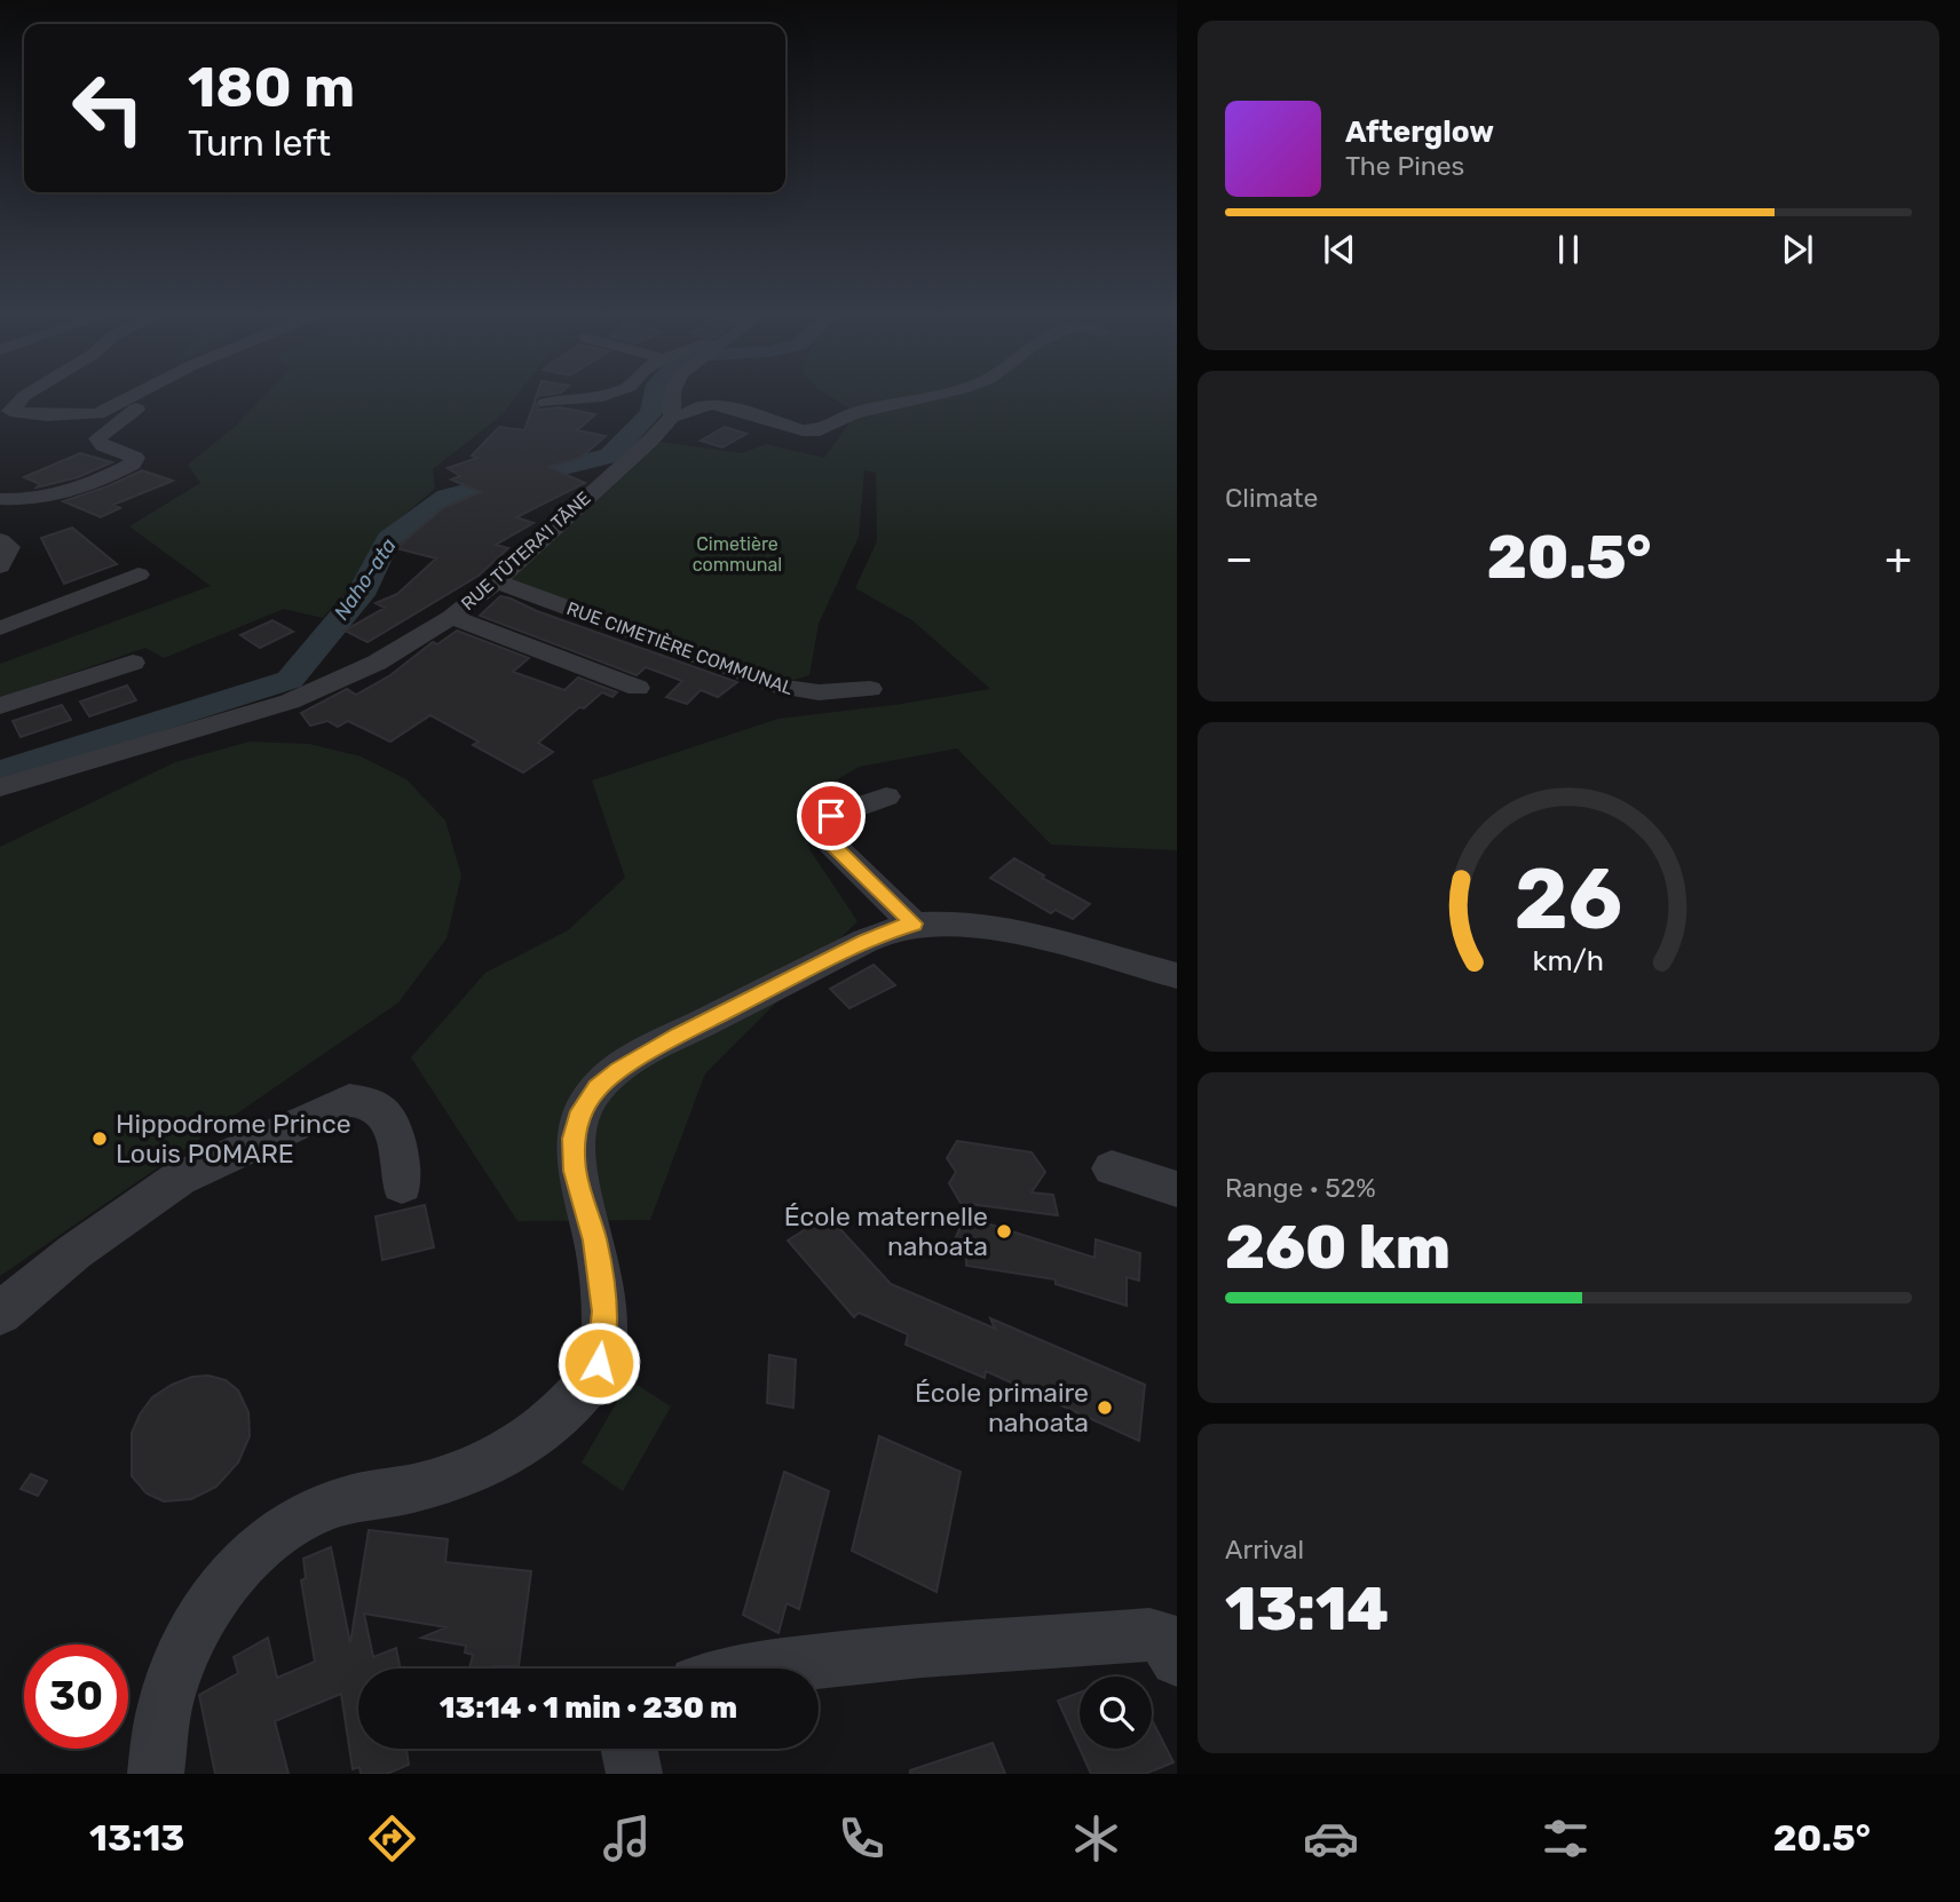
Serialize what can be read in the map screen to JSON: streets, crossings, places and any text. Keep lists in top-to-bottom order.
{
  "streets": {
    "street": ["RUE TŪTERA'I TĀNE", "RUE CIMETIÈRE COMMUNAL"]
  },
  "crossings": [
    ["RUE TŪTERA'I TĀNE", "RUE CIMETIÈRE COMMUNAL"]
  ],
  "water": ["Naho-ata"],
  "parks": ["Cimetière communal"],
  "places": ["Hippodrome Prince Louis POMARE", "École maternelle nahoata", "École primaire nahoata"],
  "page": {
    "turn": ["180 m", "Turn left"],
    "song": ["Afterglow", "The Pines"],
    "tile": [
      "Climate",
      ["Range · 52%", "260 km"],
      ["Arrival", "13:14"]
    ],
    "heat": ["−", "20.5°", "+"],
    "limit": "30",
    "trip": "13:14 · 1 min · 230 m",
    "tabs": ["13:13", "20.5°"],
    "gauge": ["26", "km/h"]
  }
}
